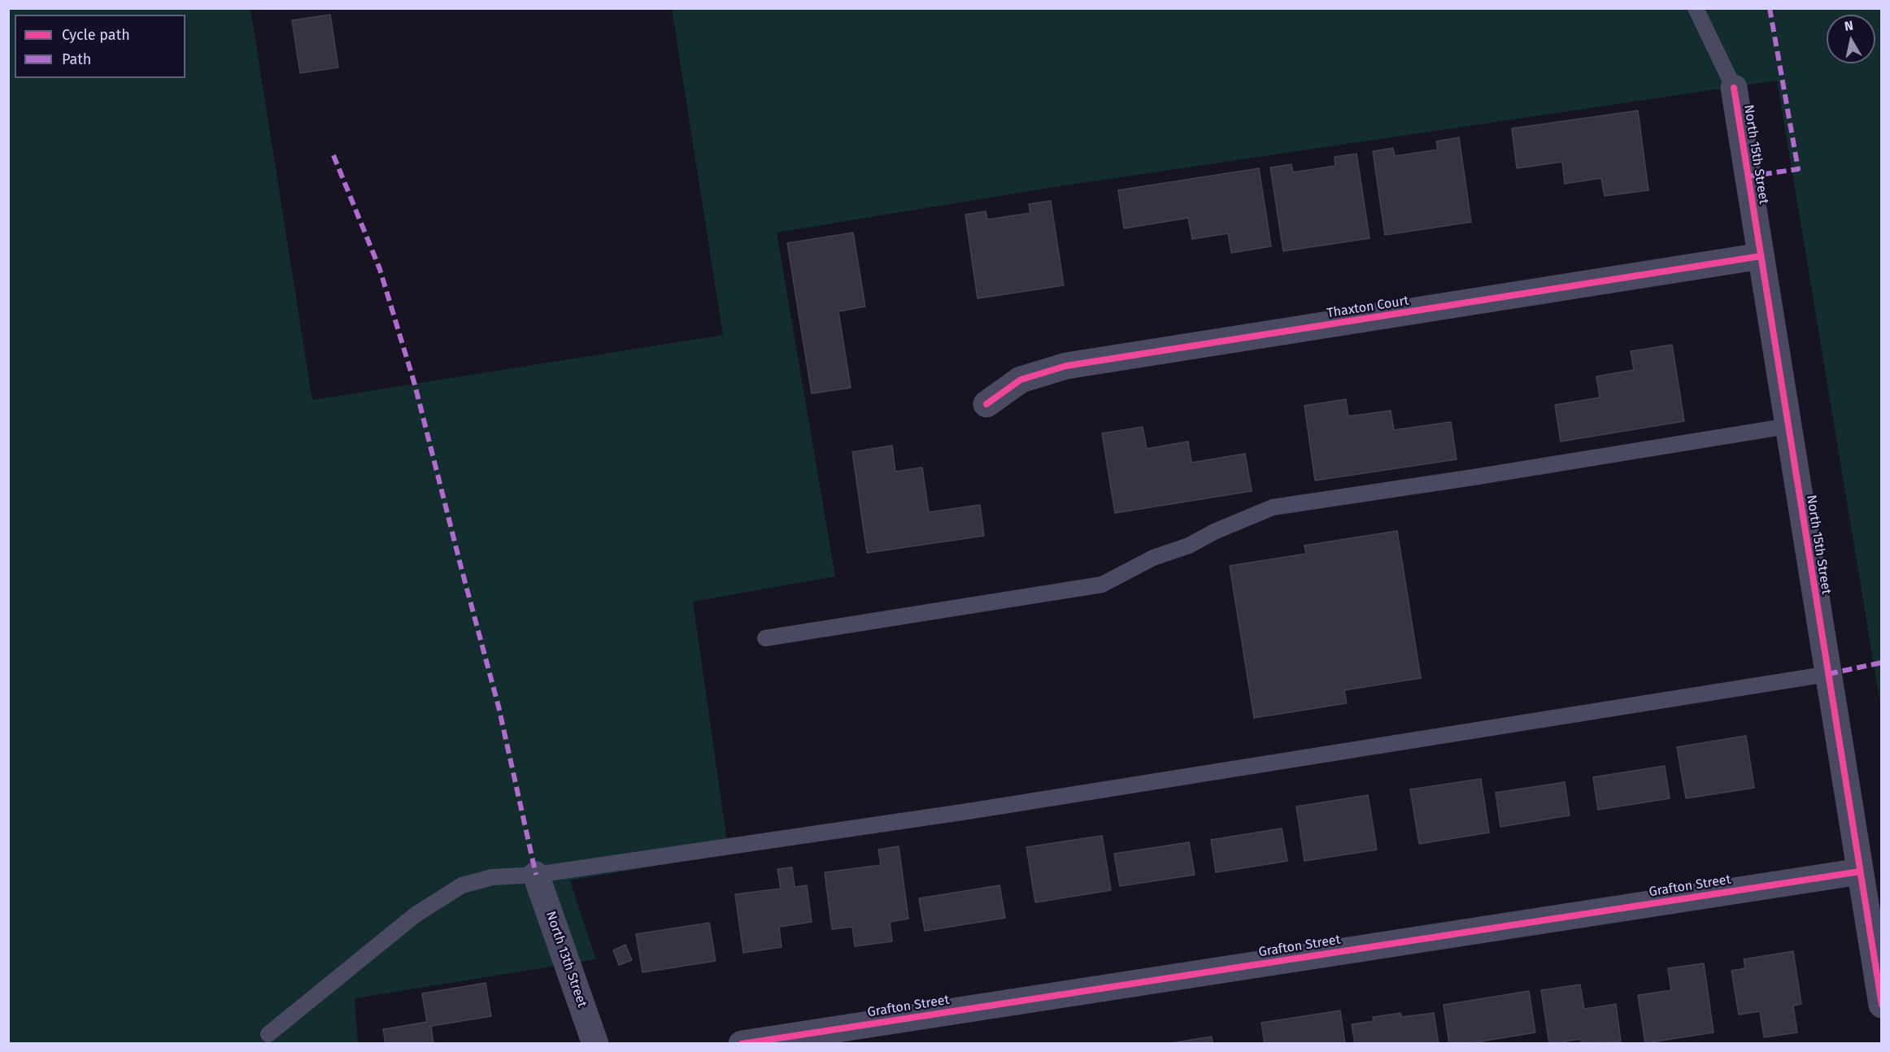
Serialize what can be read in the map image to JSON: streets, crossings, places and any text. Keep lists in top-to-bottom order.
{
  "streets": {
    "street": [
      "North 15th Street",
      "Thaxton Court",
      "Grafton Street",
      "North 13th Street"
    ]
  },
  "crossings": [
    ["North 15th Street", "Thaxton Court"],
    ["North 15th Street", "Grafton Street"]
  ],
  "legend": ["Cycle path", "Path"],
  "north": "top"
}
